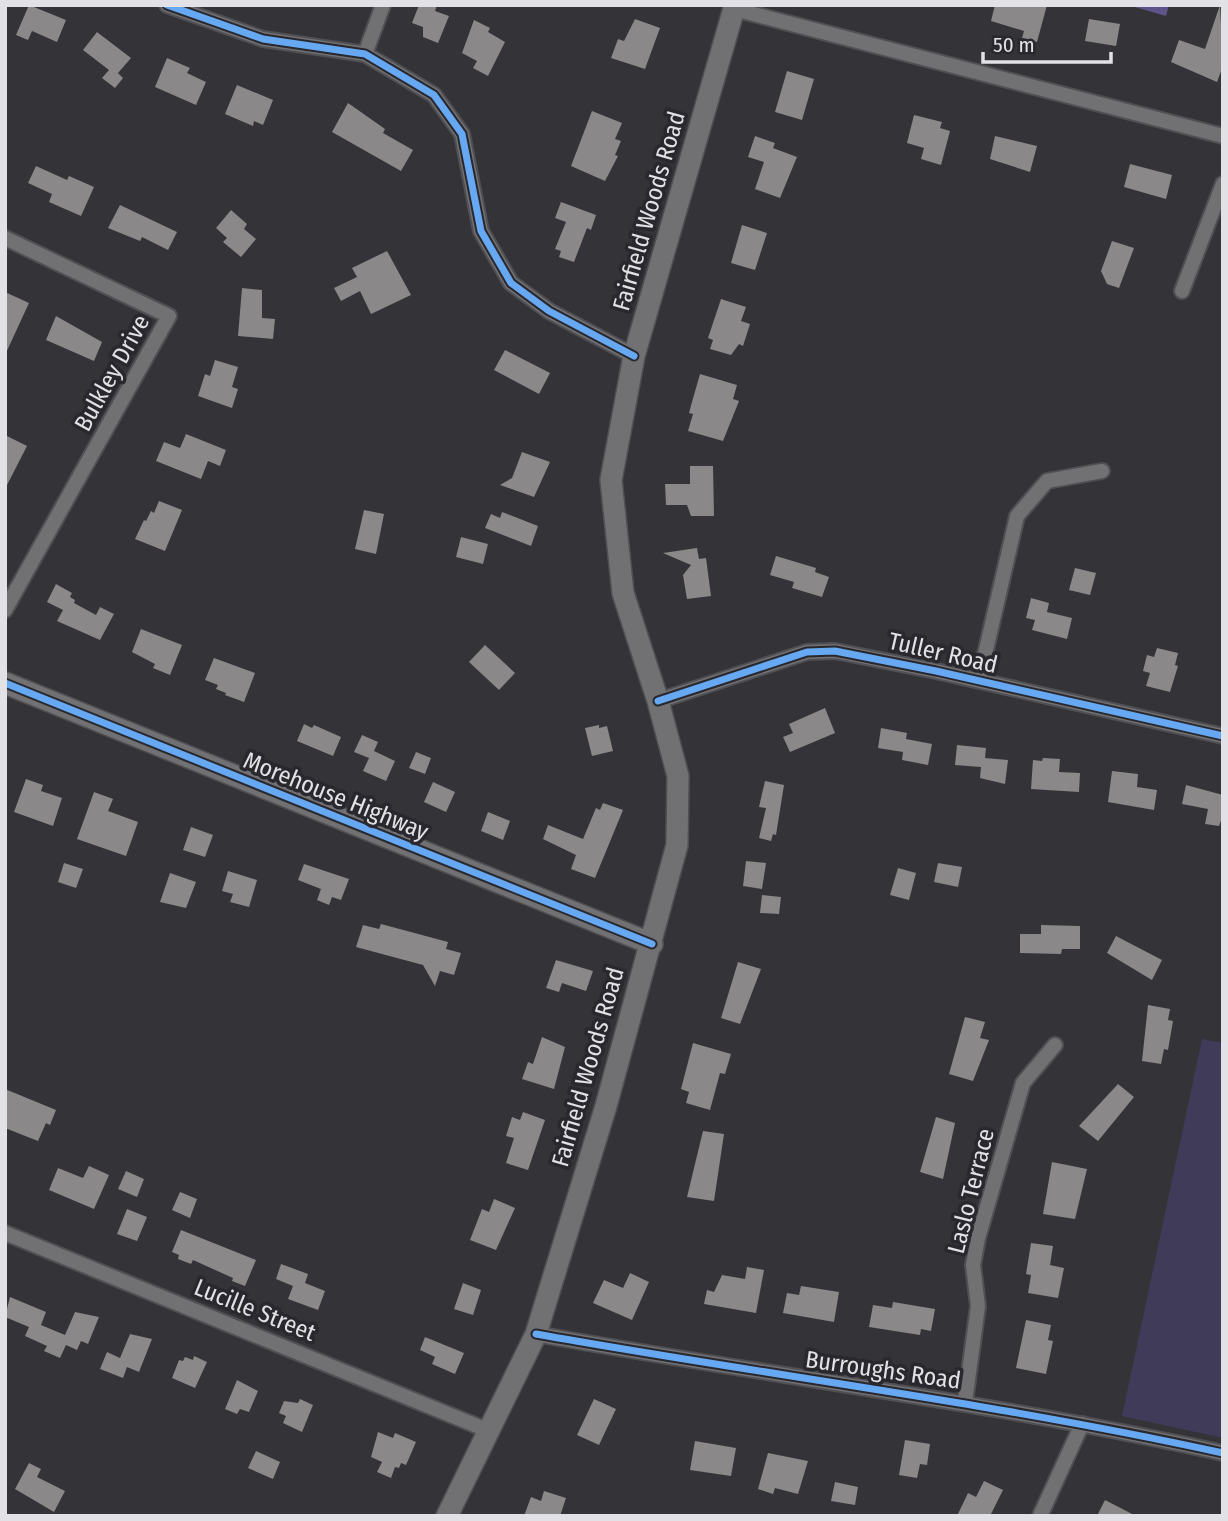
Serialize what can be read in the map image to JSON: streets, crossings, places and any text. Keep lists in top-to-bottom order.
{
  "streets": {
    "main road": ["Fairfield Woods Road", "Morehouse Highway"],
    "street": [
      "Bulkley Drive",
      "Tuller Road",
      "Laslo Terrace",
      "Lucille Street",
      "Burroughs Road"
    ]
  },
  "crossings": [
    ["Fairfield Woods Road", "Tuller Road"],
    ["Fairfield Woods Road", "Morehouse Highway"],
    ["Fairfield Woods Road", "Lucille Street"],
    ["Fairfield Woods Road", "Burroughs Road"],
    ["Laslo Terrace", "Burroughs Road"]
  ],
  "scale_bar": "50 m"
}
